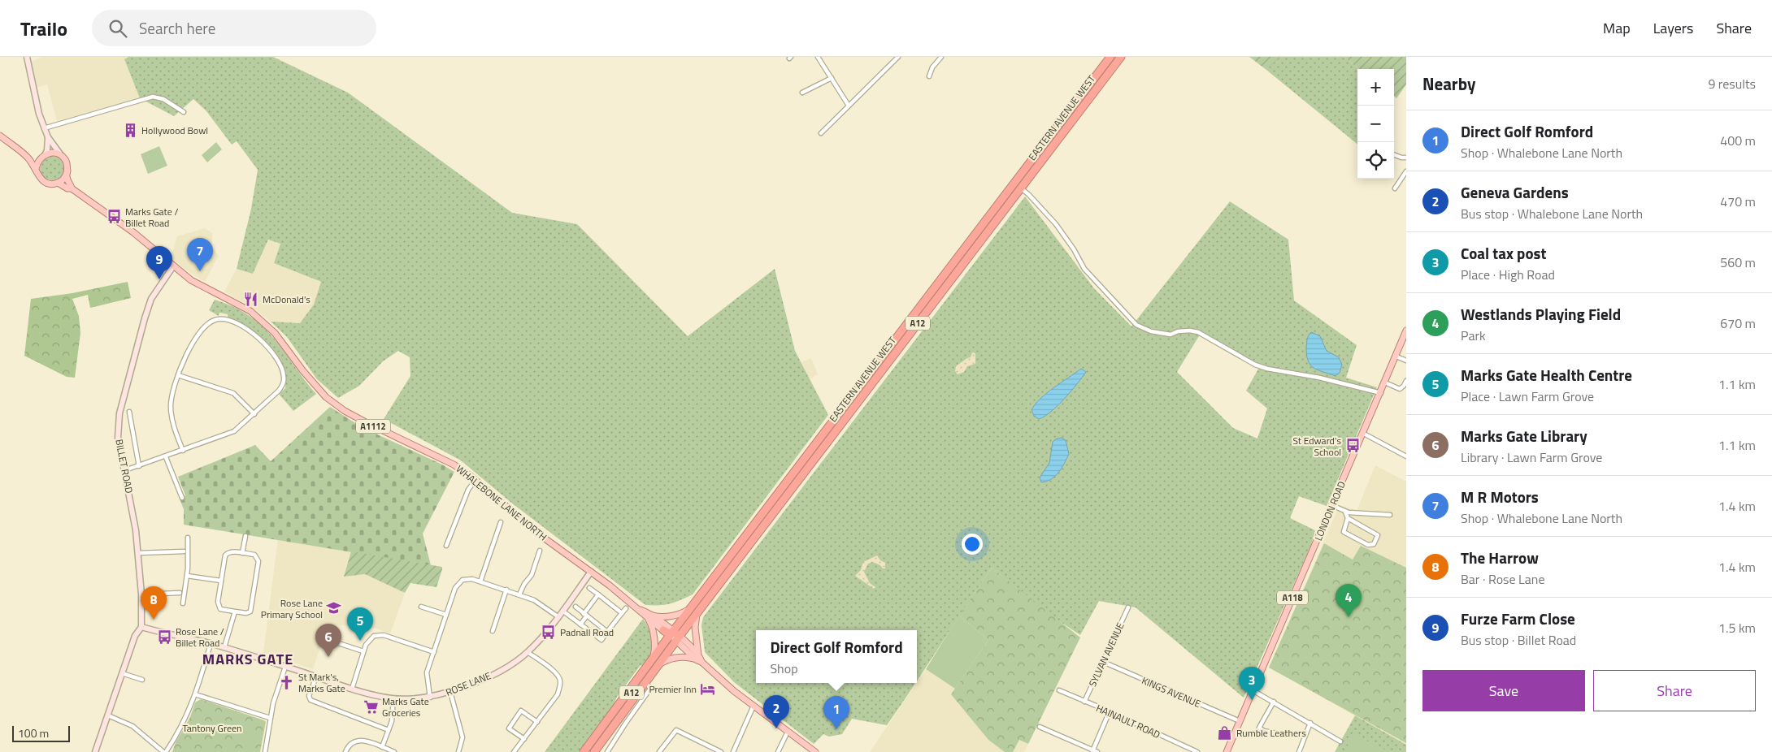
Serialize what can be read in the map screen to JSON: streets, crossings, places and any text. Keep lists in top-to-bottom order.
{
  "streets": {
    "highway": ["EASTERN AVENUE WEST", "A12"],
    "main road": [
      "A1112",
      "WHALEBONE LANE NORTH",
      "LONDON ROAD",
      "A118"
    ],
    "street": [
      "BILLET ROAD",
      "SYLVAN AVENUE",
      "ROSE LANE",
      "KINGS AVENUE",
      "HAINAULT ROAD"
    ]
  },
  "crossings": [
    ["EASTERN AVENUE WEST", "A12"],
    ["EASTERN AVENUE WEST", "WHALEBONE LANE NORTH"],
    ["A12", "A1112"],
    ["A12", "WHALEBONE LANE NORTH"],
    ["A1112", "WHALEBONE LANE NORTH"],
    ["BILLET ROAD", "WHALEBONE LANE NORTH"],
    ["BILLET ROAD", "ROSE LANE"],
    ["WHALEBONE LANE NORTH", "ROSE LANE"],
    ["LONDON ROAD", "A118"],
    ["A118", "KINGS AVENUE"],
    ["SYLVAN AVENUE", "KINGS AVENUE"],
    ["SYLVAN AVENUE", "HAINAULT ROAD"]
  ],
  "districts": ["MARKS GATE"],
  "parks": ["Tantony Green"],
  "places": {
    "building": ["Hollywood Bowl"],
    "bus stop": [
      "Marks Gate / Billet Road",
      "St Edward's School",
      "Padnall Road",
      "Rose Lane / Billet Road"
    ],
    "restaurant": ["McDonald's"],
    "school or university": ["Rose Lane Primary School"],
    "church": ["St Mark's, Marks Gate"],
    "hotel": ["Premier Inn"],
    "supermarket": ["Marks Gate Groceries"],
    "shop": ["Rumble Leathers"]
  },
  "scale_bar": "100 m",
  "page": {
    "header": "Trailo",
    "search": "Search here",
    "nav": ["Map", "Layers", "Share"],
    "heading": ["Nearby", "9 results"],
    "map_buttons": ["+", "−"],
    "list": [
      {
        "mark": "1",
        "name": "Direct Golf Romford",
        "note": "Shop · Whalebone Lane North",
        "value": "400 m"
      },
      {
        "mark": "2",
        "name": "Geneva Gardens",
        "note": "Bus stop · Whalebone Lane North",
        "value": "470 m"
      },
      {
        "mark": "3",
        "name": "Coal tax post",
        "note": "Place · High Road",
        "value": "560 m"
      },
      {
        "mark": "4",
        "name": "Westlands Playing Field",
        "note": "Park",
        "value": "670 m"
      },
      {
        "mark": "5",
        "name": "Marks Gate Health Centre",
        "note": "Place · Lawn Farm Grove",
        "value": "1.1 km"
      },
      {
        "mark": "6",
        "name": "Marks Gate Library",
        "note": "Library · Lawn Farm Grove",
        "value": "1.1 km"
      },
      {
        "mark": "7",
        "name": "M R Motors",
        "note": "Shop · Whalebone Lane North",
        "value": "1.4 km"
      },
      {
        "mark": "8",
        "name": "The Harrow",
        "note": "Bar · Rose Lane",
        "value": "1.4 km"
      },
      {
        "mark": "9",
        "name": "Furze Farm Close",
        "note": "Bus stop · Billet Road",
        "value": "1.5 km"
      }
    ],
    "pins": [
      "7",
      "9",
      "4",
      "8",
      "5",
      "6",
      "3",
      "2",
      "1"
    ],
    "popup": ["Direct Golf Romford", "Shop"],
    "buttons": ["Save", "Share"],
    "scale": "100 m"
  }
}
